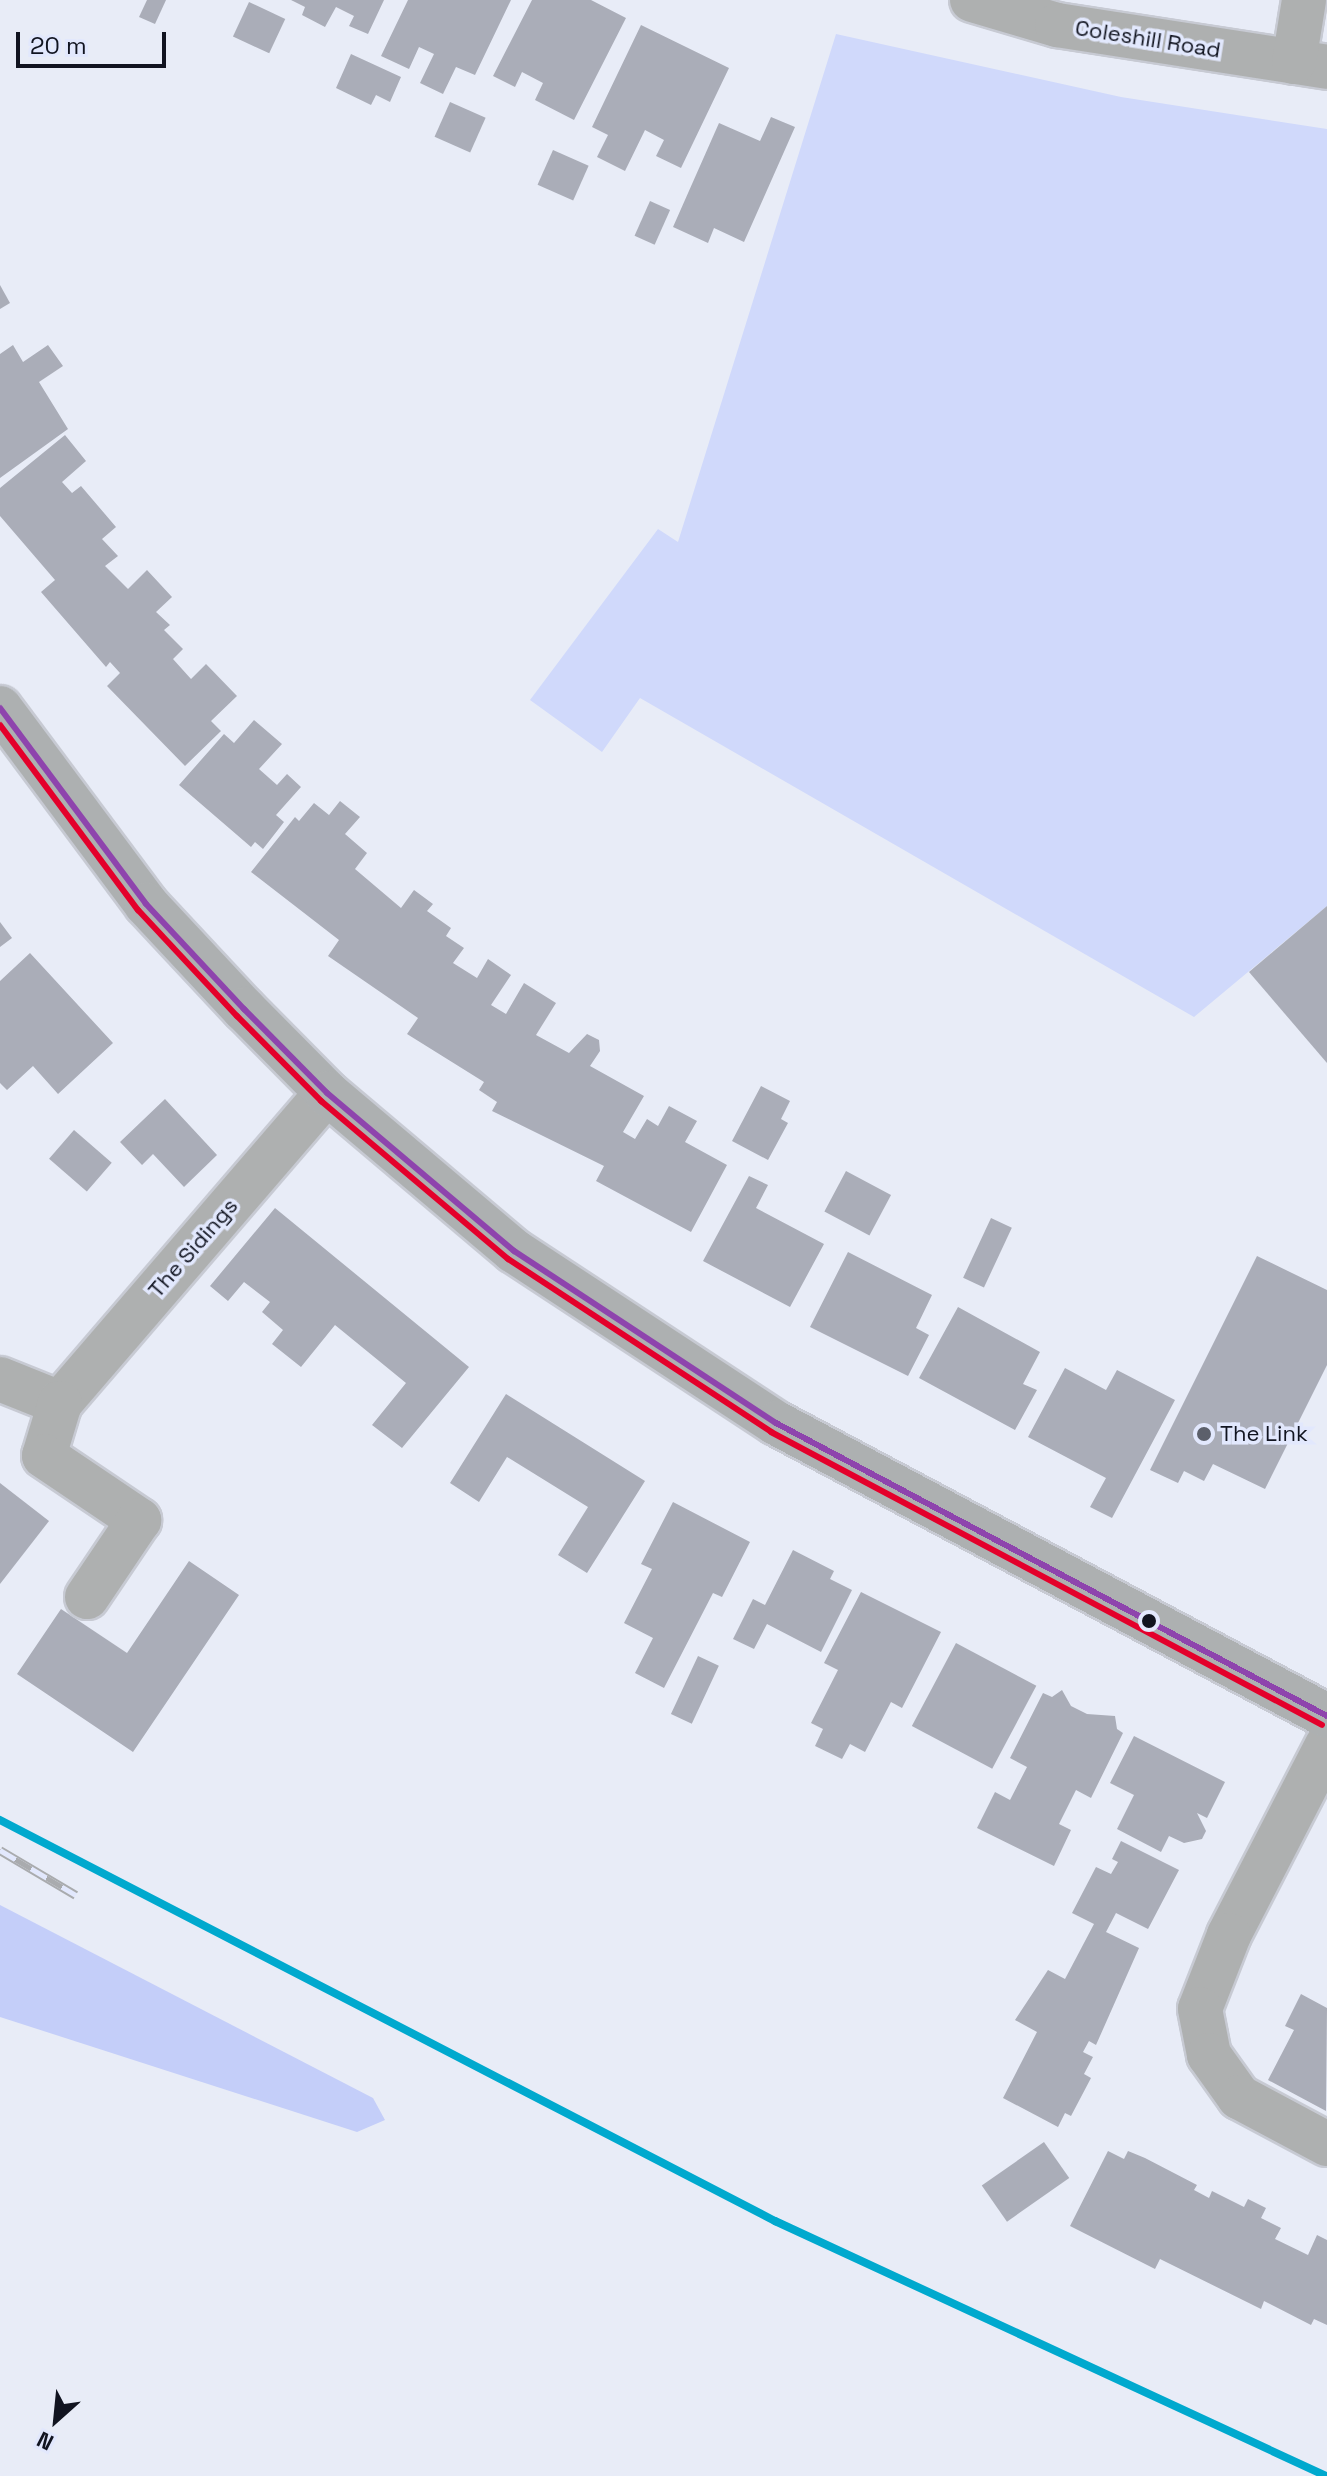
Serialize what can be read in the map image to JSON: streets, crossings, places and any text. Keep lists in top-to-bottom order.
{
  "streets": {
    "street": ["Coleshill Road", "The Sidings"]
  },
  "places": ["The Link"],
  "scale_bar": "20 m",
  "north": "bottom left"
}
